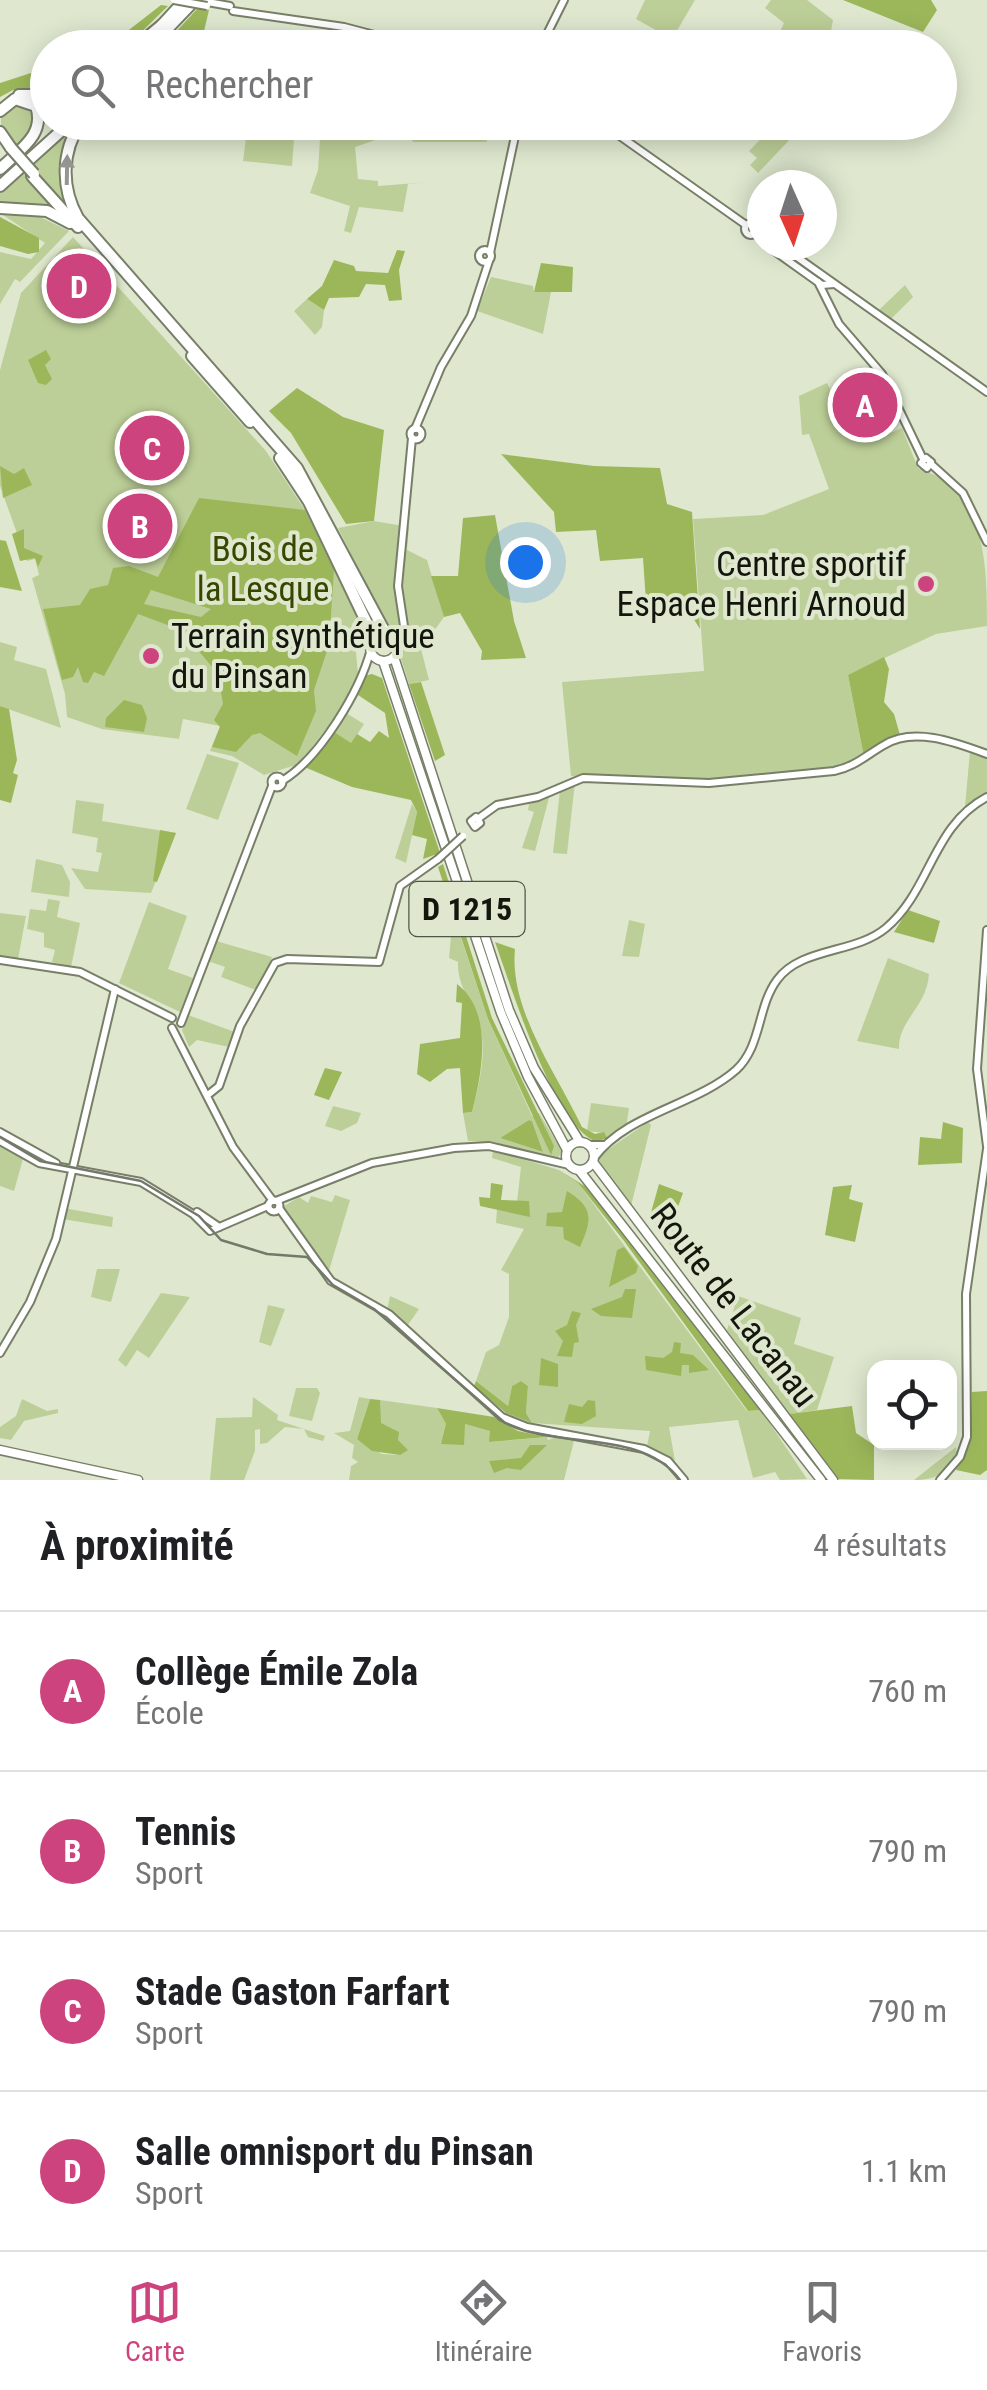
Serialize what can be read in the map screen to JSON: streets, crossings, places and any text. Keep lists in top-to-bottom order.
{
  "streets": {
    "main road": ["D 1215", "Route de Lacanau"]
  },
  "crossings": [
    ["D 1215", "Route de Lacanau"]
  ],
  "parks": ["Bois de la Lesque"],
  "places": ["Centre sportif Espace Henri Arnoud", "Terrain synthétique du Pinsan"],
  "north": "bottom",
  "page": {
    "search": "Rechercher",
    "pins": [
      "D",
      "A",
      "C",
      "B"
    ],
    "heading": ["À proximité", "4 résultats"],
    "list": [
      {
        "mark": "A",
        "name": "Collège Émile Zola",
        "note": "École",
        "value": "760 m"
      },
      {
        "mark": "B",
        "name": "Tennis",
        "note": "Sport",
        "value": "790 m"
      },
      {
        "mark": "C",
        "name": "Stade Gaston Farfart",
        "note": "Sport",
        "value": "790 m"
      },
      {
        "mark": "D",
        "name": "Salle omnisport du Pinsan",
        "note": "Sport",
        "value": "1.1 km"
      }
    ],
    "nav": ["Carte", "Itinéraire", "Favoris"]
  }
}
